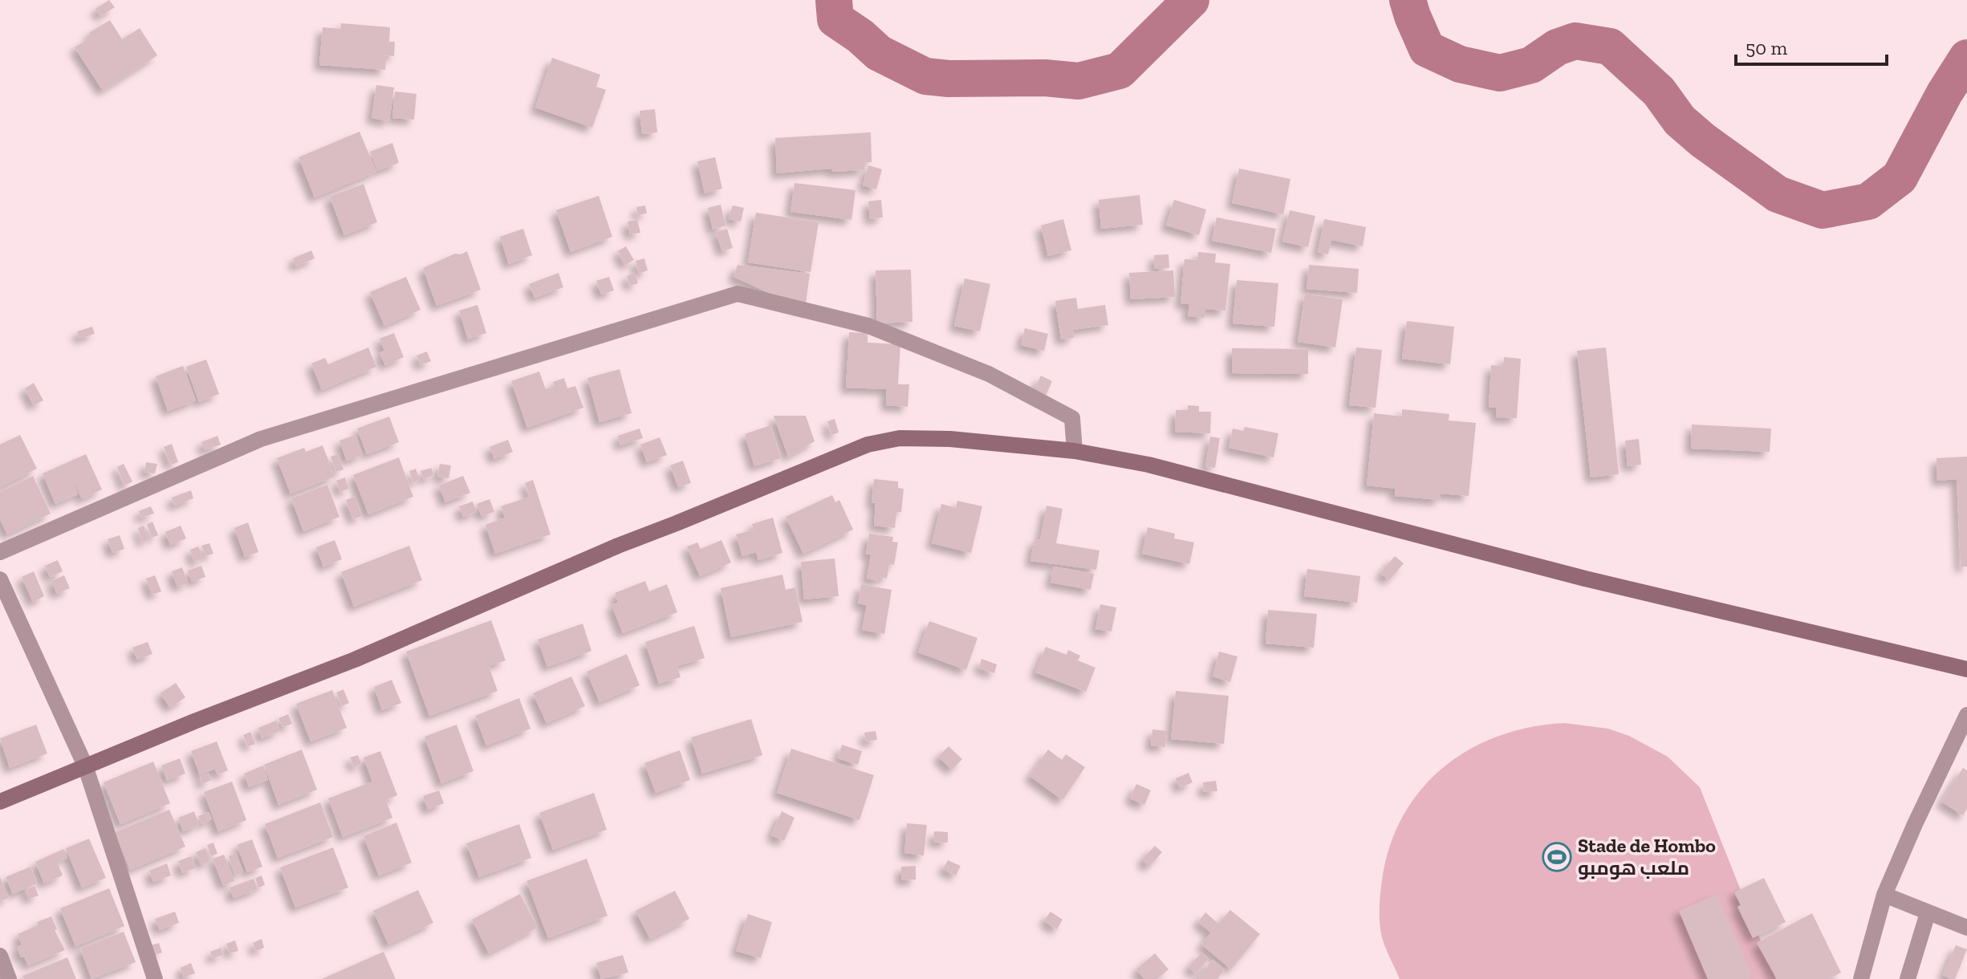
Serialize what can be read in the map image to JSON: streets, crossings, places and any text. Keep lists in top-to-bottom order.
{
  "places": {
    "sports": ["Stade de Hombo ملعب هومبو"]
  },
  "scale_bar": "50 m"
}
